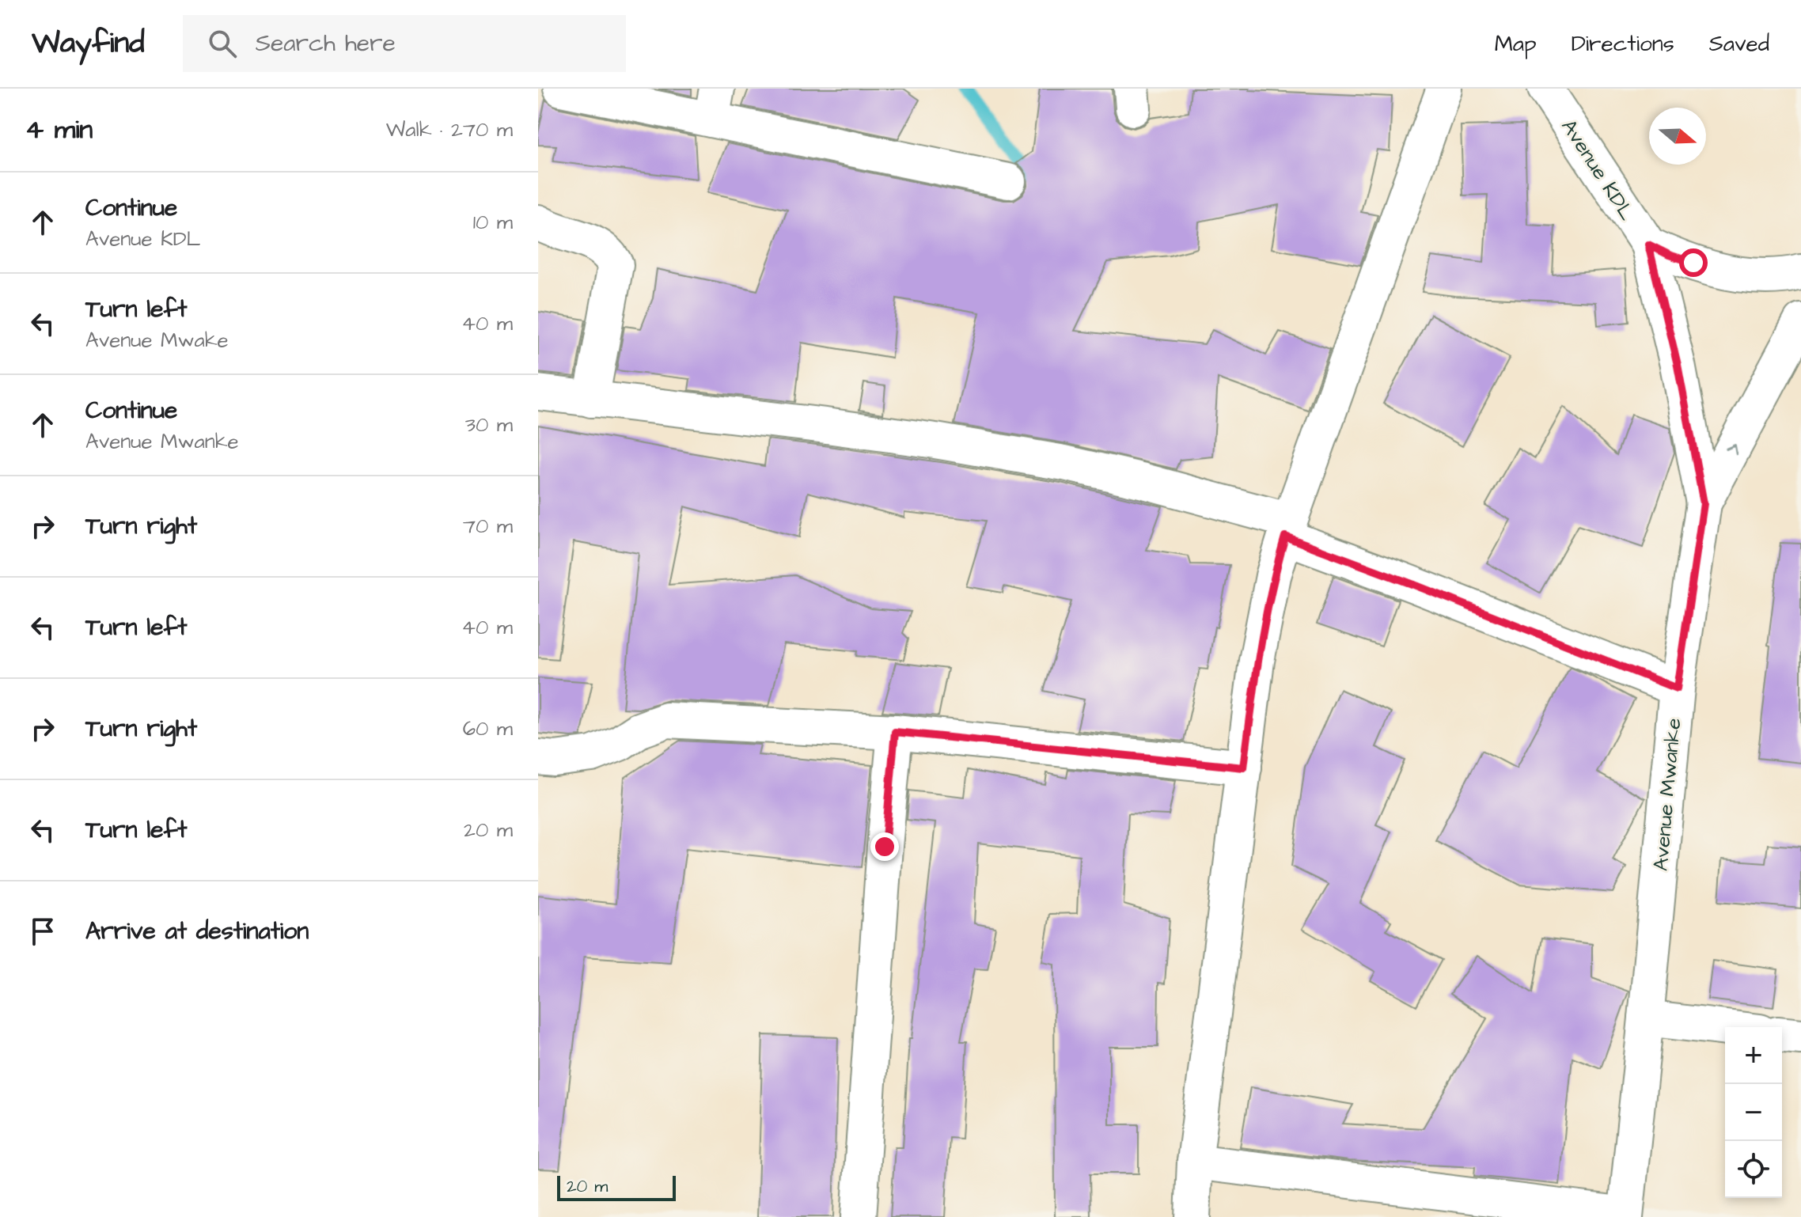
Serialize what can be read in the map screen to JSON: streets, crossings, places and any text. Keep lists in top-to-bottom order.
{
  "streets": {
    "street": ["Avenue KDL", "Avenue Mwanke"]
  },
  "scale_bar": "20 m",
  "north": "right",
  "page": {
    "header": "Wayfind",
    "search": "Search here",
    "nav": ["Map", "Directions", "Saved"],
    "heading": ["4 min", "Walk · 270 m"],
    "list": [
      ["Continue", "Avenue KDL", "10 m"],
      ["Turn left", "Avenue Mwake", "40 m"],
      ["Continue", "Avenue Mwanke", "30 m"],
      ["Turn right", "70 m"],
      ["Turn left", "40 m"],
      ["Turn right", "60 m"],
      ["Turn left", "20 m"],
      "Arrive at destination"
    ],
    "map_buttons": ["+", "−"],
    "scale": "20 m"
  }
}
